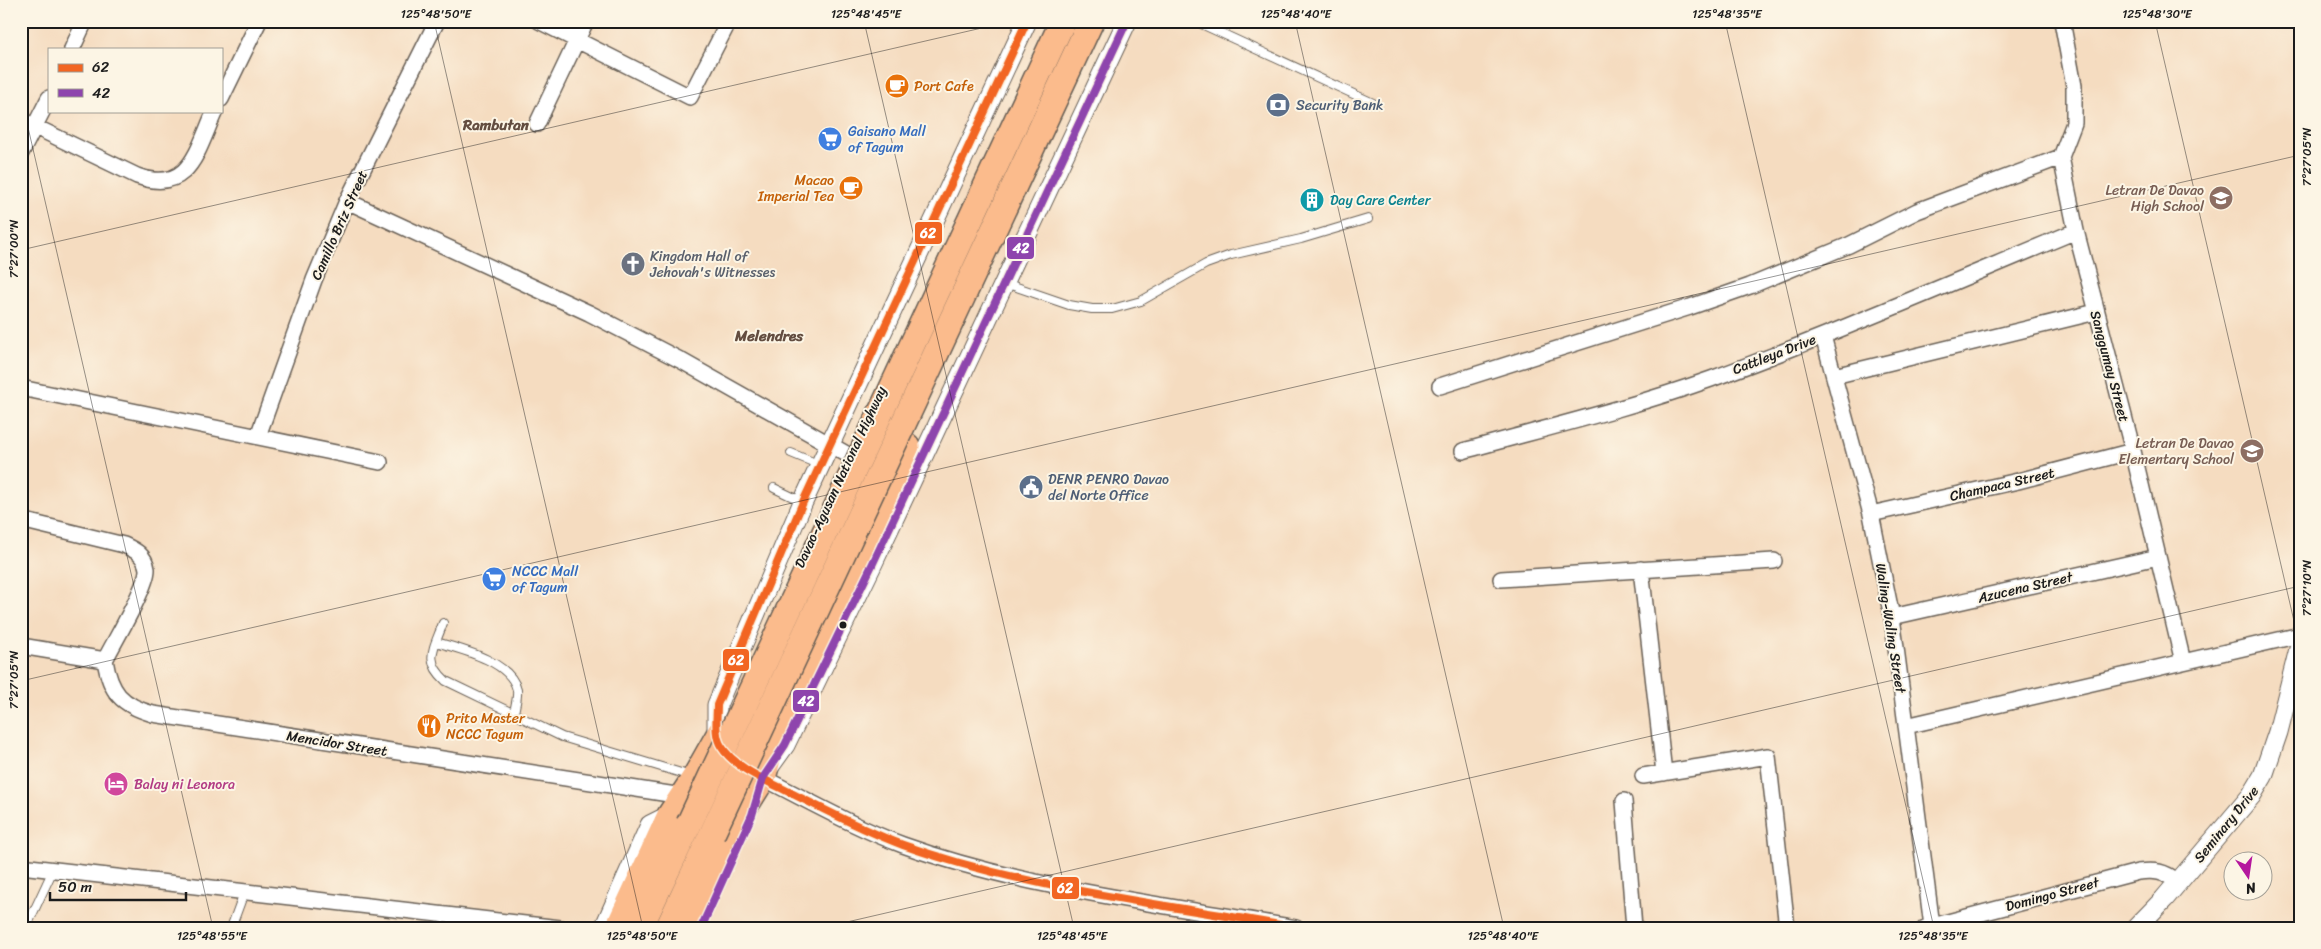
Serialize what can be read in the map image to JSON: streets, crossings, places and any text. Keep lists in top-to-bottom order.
{
  "streets": {
    "highway": ["Davao-Agusan National Highway"],
    "street": [
      "Camillo Briz Street",
      "Cattleya Drive",
      "Sanggumay Street",
      "Champaca Street",
      "Azucena Street",
      "Waling-Waling Street",
      "Mencidor Street",
      "Seminary Drive",
      "Domingo Street"
    ]
  },
  "crossings": [
    ["Cattleya Drive", "Sanggumay Street"],
    ["Cattleya Drive", "Waling-Waling Street"],
    ["Sanggumay Street", "Champaca Street"],
    ["Sanggumay Street", "Azucena Street"],
    ["Davao-Agusan National Highway", "Mencidor Street"],
    ["Champaca Street", "Waling-Waling Street"],
    ["Azucena Street", "Waling-Waling Street"],
    ["Waling-Waling Street", "Domingo Street"],
    ["Seminary Drive", "Domingo Street"]
  ],
  "districts": ["Rambutan", "Melendres"],
  "places": {
    "cafe": ["Port Cafe", "Macao Imperial Tea"],
    "bank": ["Security Bank"],
    "supermarket": ["Gaisano Mall of Tagum", "NCCC Mall of Tagum"],
    "school or university": ["Letran De Davao High School", "Letran De Davao Elementary School"],
    "building": ["Day Care Center"],
    "church": ["Kingdom Hall of Jehovah's Witnesses"],
    "public building": ["DENR PENRO Davao del Norte Office"],
    "restaurant": ["Prito Master NCCC Tagum"],
    "hotel": ["Balay ni Leonora"]
  },
  "lines": ["transit line 62", "transit line 42"],
  "legend": ["62", "42"],
  "scale_bar": "50 m",
  "north": "bottom",
  "coordinates": [
    "125°48'50\"E",
    "125°48'45\"E",
    "125°48'40\"E",
    "125°48'35\"E",
    "125°48'30\"E",
    "7°27'05\"N",
    "7°27'00\"N",
    "7°27'10\"N",
    "125°48'55\"E"
  ]
}
